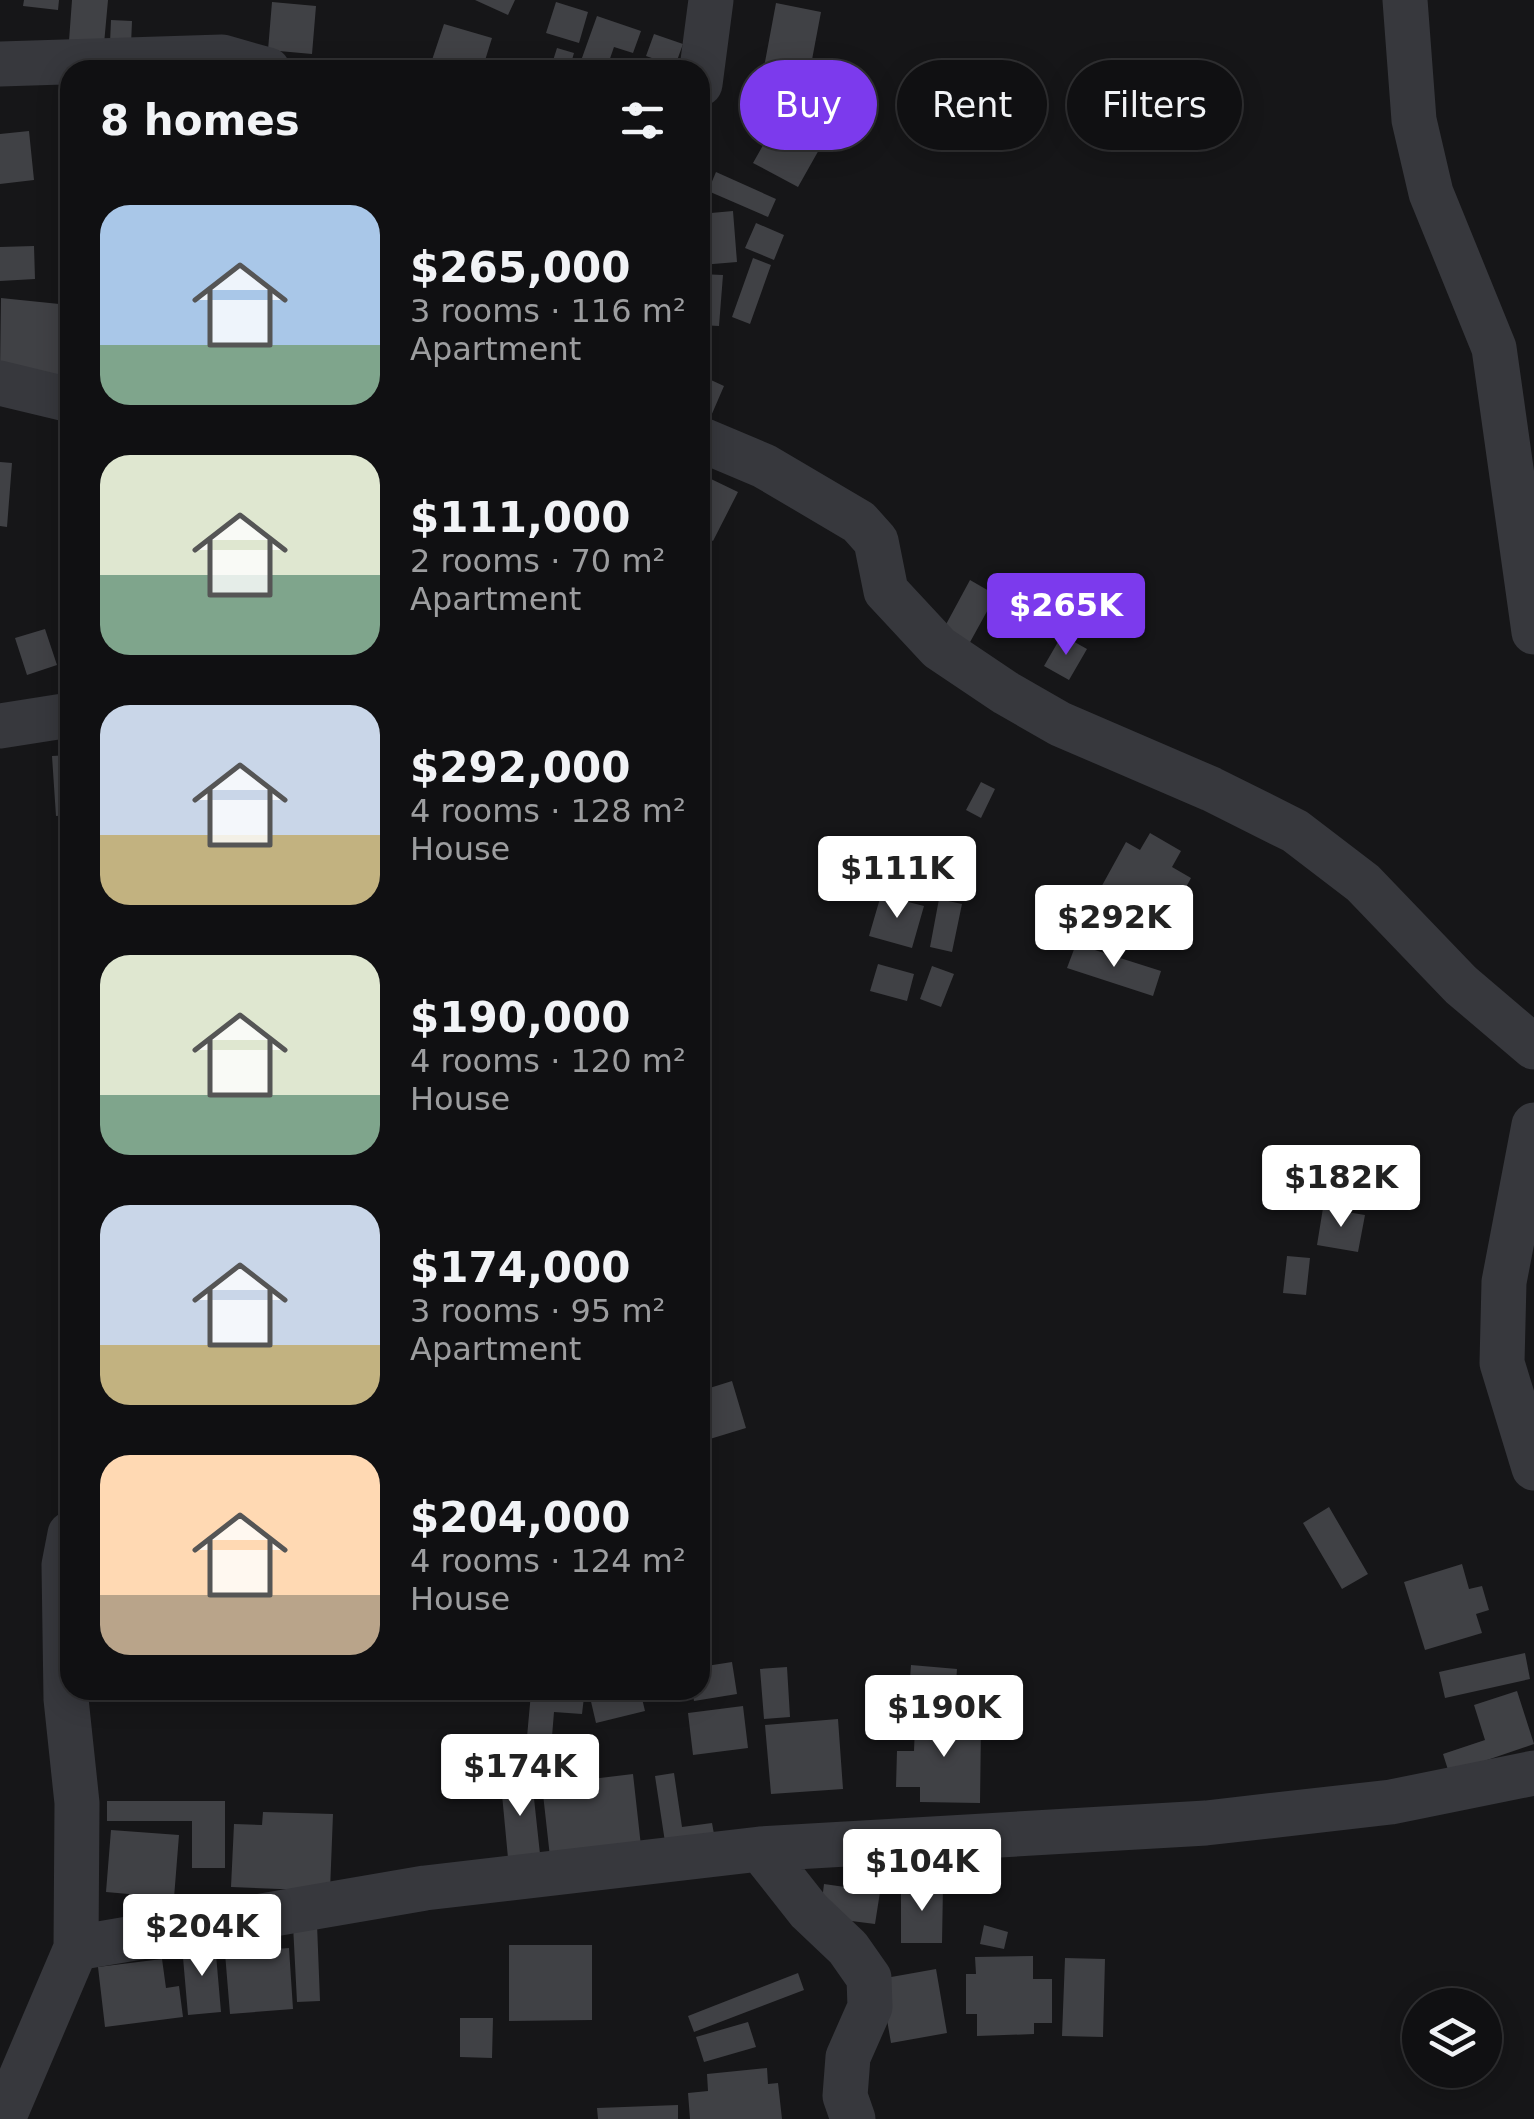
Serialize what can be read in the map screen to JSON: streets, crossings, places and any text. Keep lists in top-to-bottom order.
{
  "page": {
    "chip": ["Buy", "Rent", "Filters"],
    "heading": "8 homes",
    "list": [
      {
        "name": "$265,000",
        "note": "3 rooms · 116 m² · Apartment"
      },
      {
        "name": "$111,000",
        "note": "2 rooms · 70 m² · Apartment"
      },
      {
        "name": "$292,000",
        "note": "4 rooms · 128 m² · House"
      },
      {
        "name": "$190,000",
        "note": "4 rooms · 120 m² · House"
      },
      {
        "name": "$174,000",
        "note": "3 rooms · 95 m² · Apartment"
      },
      {
        "name": "$204,000",
        "note": "4 rooms · 124 m² · House"
      }
    ],
    "price": [
      "$265K",
      "$111K",
      "$292K",
      "$182K",
      "$190K",
      "$174K",
      "$104K",
      "$204K"
    ]
  }
}
